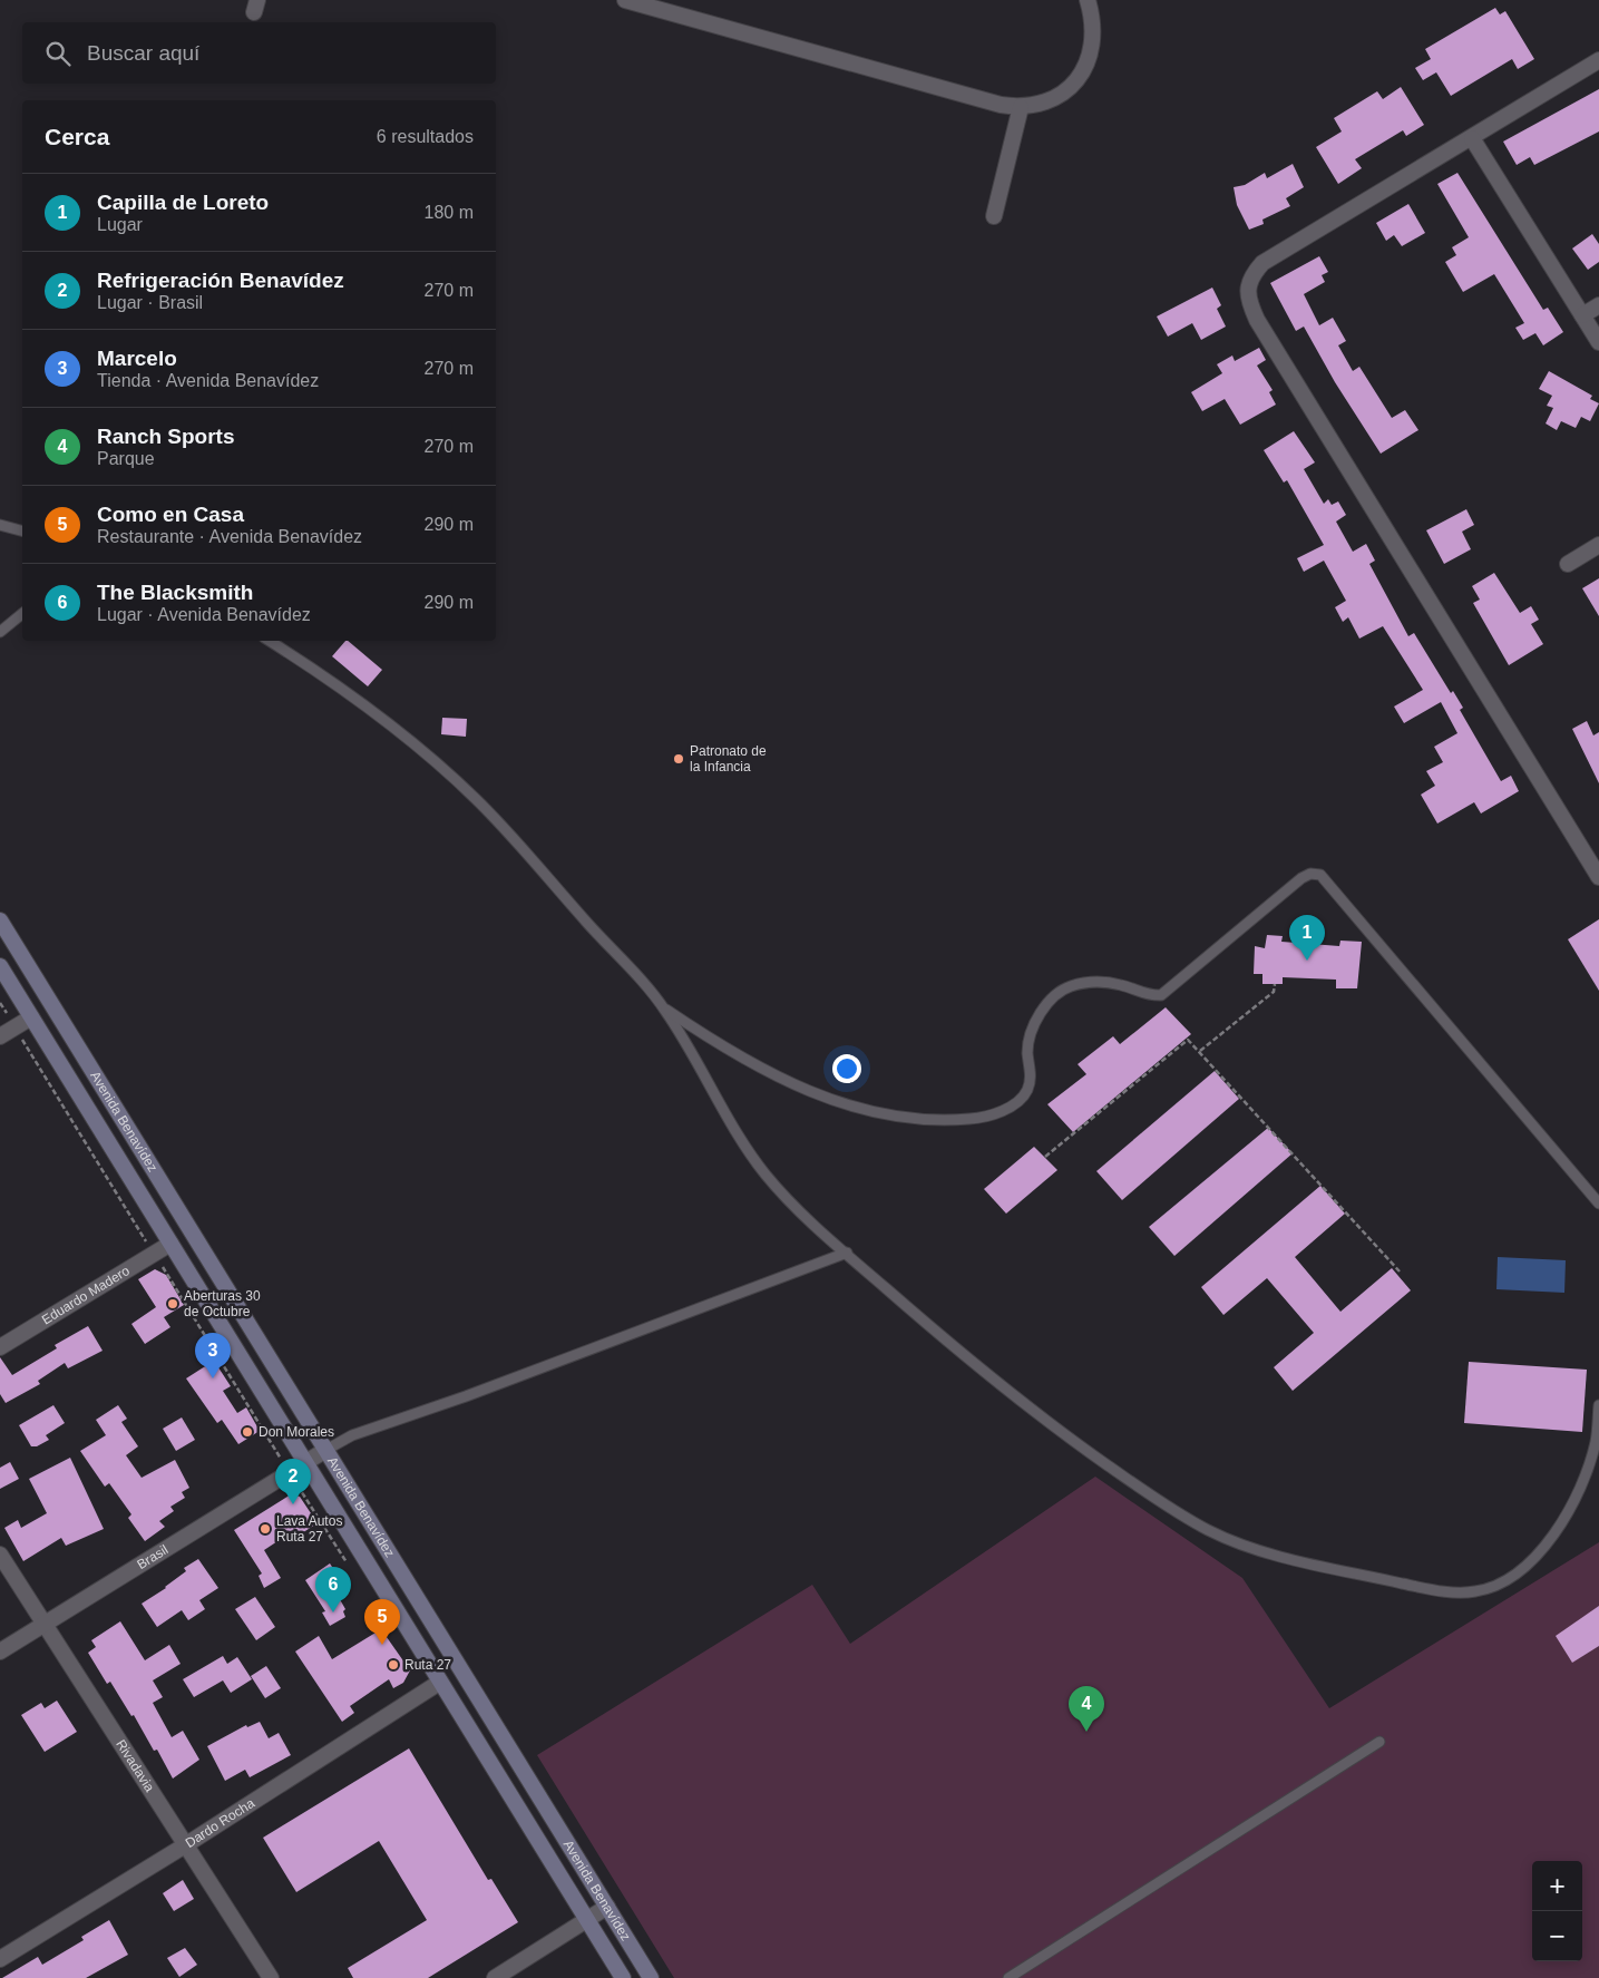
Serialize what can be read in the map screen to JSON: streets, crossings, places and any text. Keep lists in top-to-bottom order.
{
  "streets": {
    "main road": ["Avenida Benavídez"],
    "street": [
      "Eduardo Madero",
      "Brasil",
      "Rivadavia",
      "Dardo Rocha"
    ]
  },
  "crossings": [
    ["Avenida Benavídez", "Eduardo Madero"],
    ["Avenida Benavídez", "Brasil"],
    ["Avenida Benavídez", "Dardo Rocha"],
    ["Brasil", "Rivadavia"],
    ["Rivadavia", "Dardo Rocha"]
  ],
  "places": [
    "Patronato de la Infancia",
    "Aberturas 30 de Octubre",
    "Don Morales",
    "Lava Autos Ruta 27",
    "Ruta 27"
  ],
  "page": {
    "search": "Buscar aquí",
    "heading": ["Cerca", "6 resultados"],
    "list": [
      {
        "mark": "1",
        "name": "Capilla de Loreto",
        "note": "Lugar",
        "value": "180 m"
      },
      {
        "mark": "2",
        "name": "Refrigeración Benavídez",
        "note": "Lugar · Brasil",
        "value": "270 m"
      },
      {
        "mark": "3",
        "name": "Marcelo",
        "note": "Tienda · Avenida Benavídez",
        "value": "270 m"
      },
      {
        "mark": "4",
        "name": "Ranch Sports",
        "note": "Parque",
        "value": "270 m"
      },
      {
        "mark": "5",
        "name": "Como en Casa",
        "note": "Restaurante · Avenida Benavídez",
        "value": "290 m"
      },
      {
        "mark": "6",
        "name": "The Blacksmith",
        "note": "Lugar · Avenida Benavídez",
        "value": "290 m"
      }
    ],
    "pins": [
      "1",
      "3",
      "2",
      "6",
      "5",
      "4"
    ],
    "map_buttons": ["+", "−"]
  }
}
